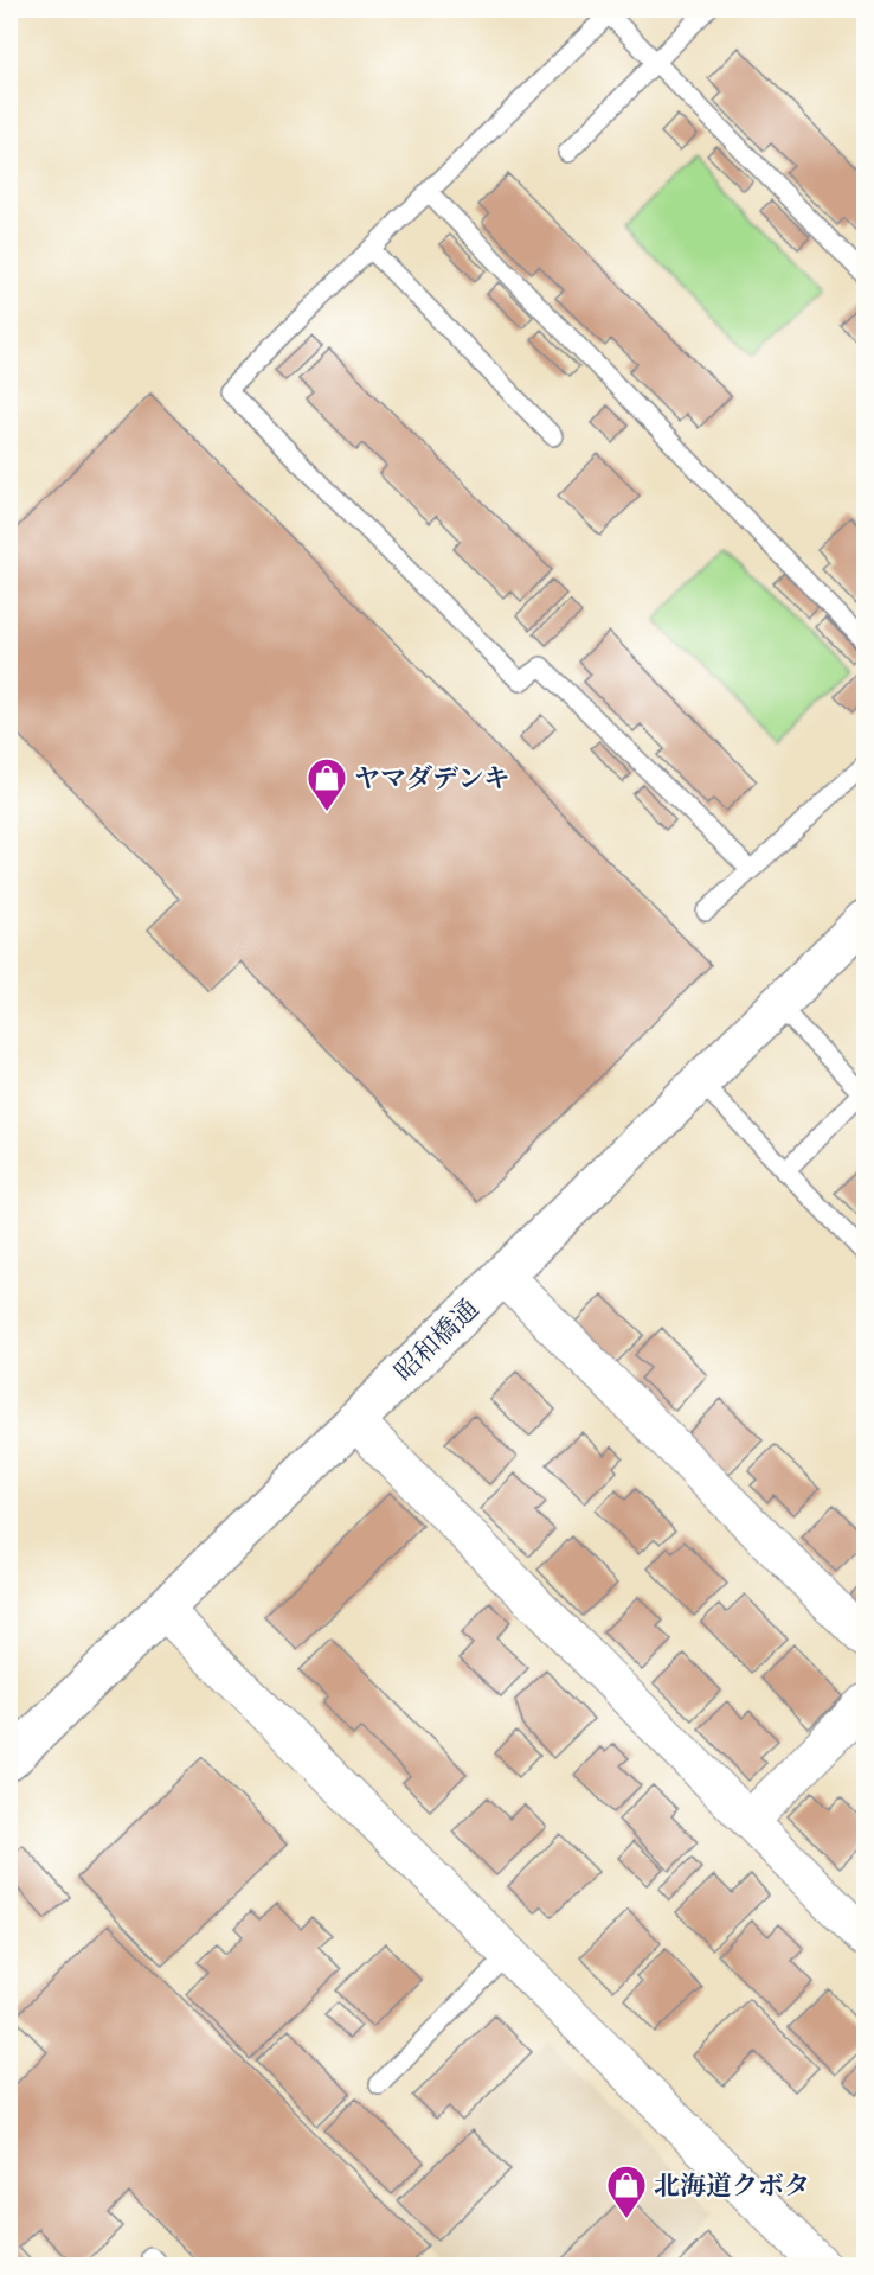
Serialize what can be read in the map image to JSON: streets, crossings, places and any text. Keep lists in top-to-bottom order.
{
  "streets": {
    "street": ["昭和橋通"]
  },
  "places": {
    "shop": ["ヤマダデンキ", "北海道クボタ"]
  }
}
